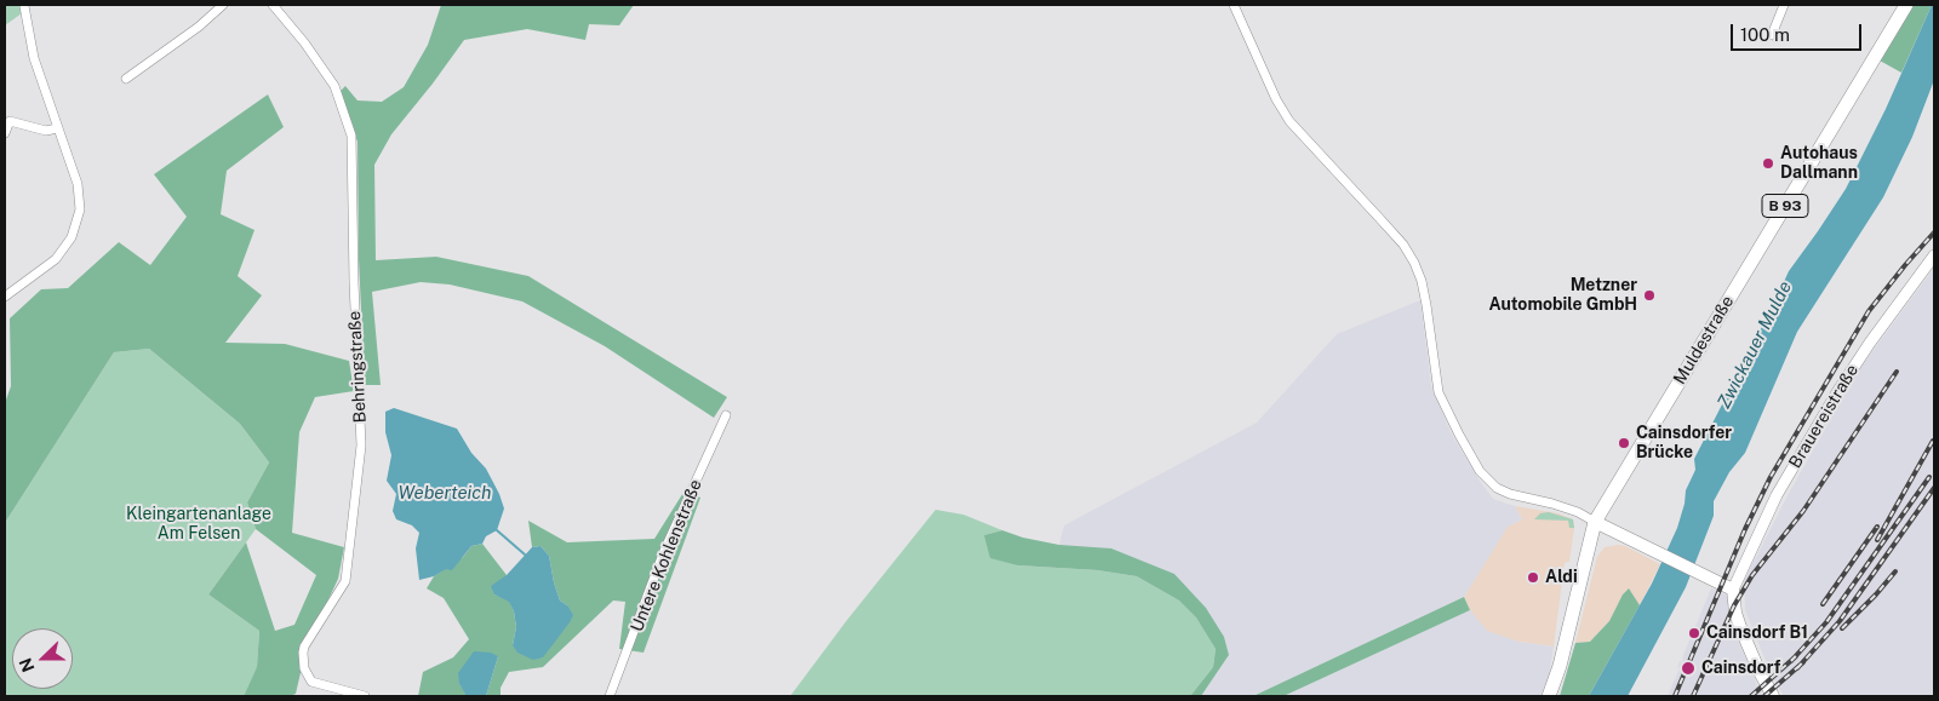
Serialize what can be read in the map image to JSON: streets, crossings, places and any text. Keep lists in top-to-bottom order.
{
  "streets": {
    "main road": ["B 93", "Muldestraße"],
    "street": ["Behringstraße", "Brauereistraße", "Untere Kohlenstraße"]
  },
  "water": ["Zwickauer Mulde", "Weberteich"],
  "parks": ["Kleingartenanlage Am Felsen"],
  "places": [
    "Autohaus Dallmann",
    "Metzner Automobile GmbH",
    "Cainsdorfer Brücke",
    "Aldi",
    "Cainsdorf B1",
    "Cainsdorf"
  ],
  "scale_bar": "100 m",
  "north": "left"
}
